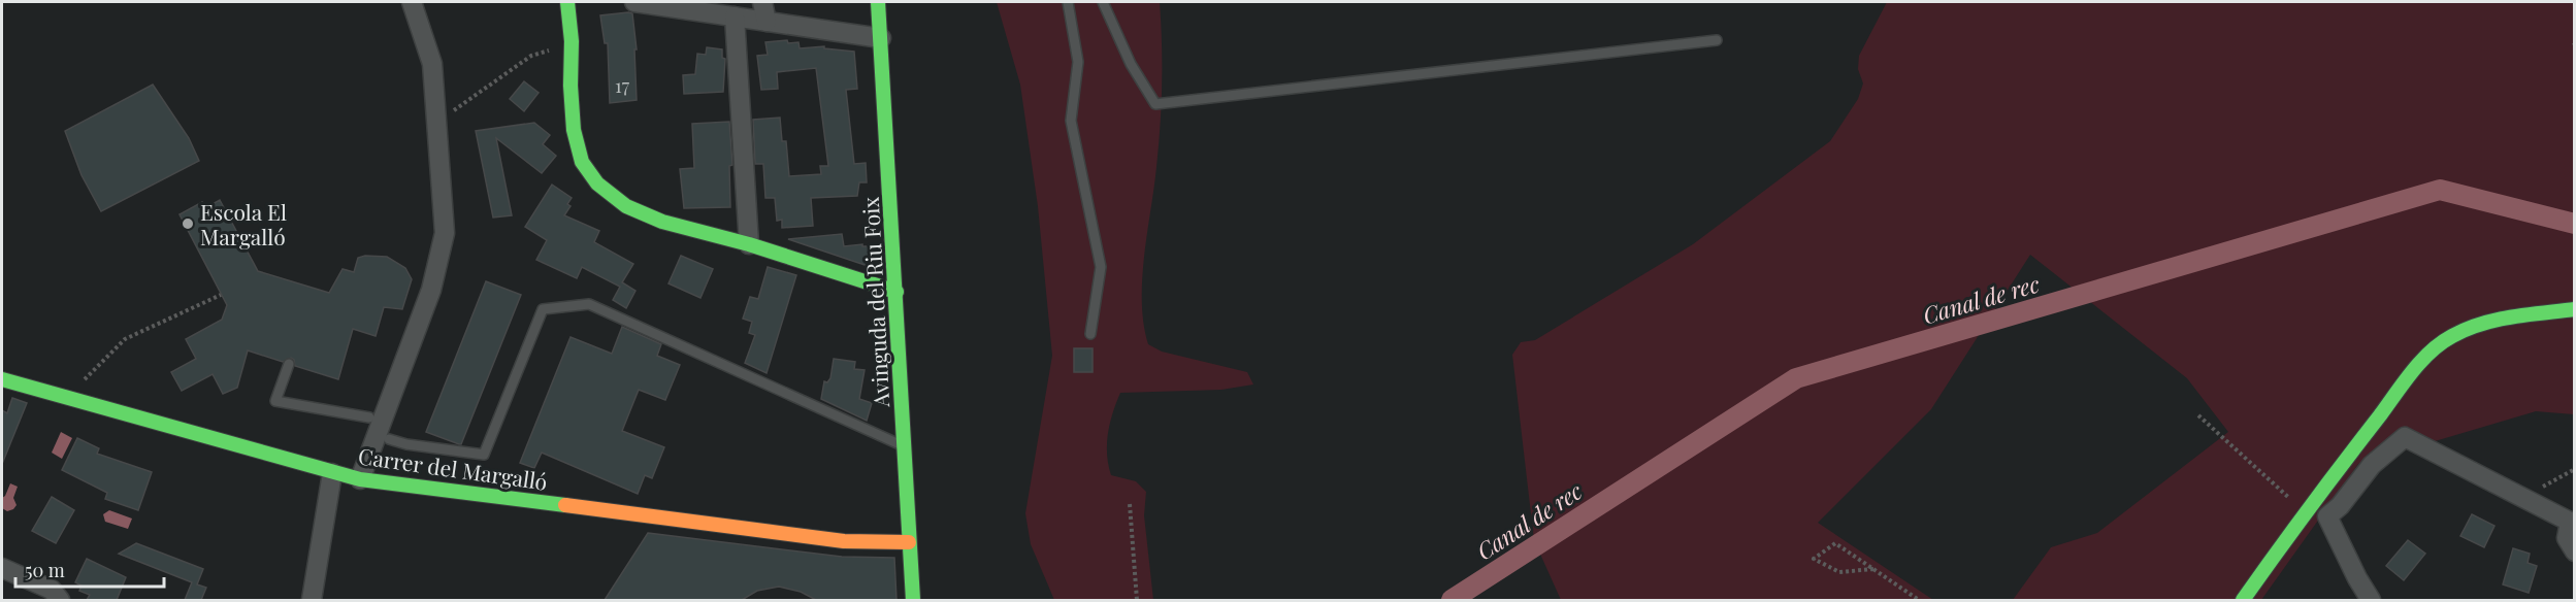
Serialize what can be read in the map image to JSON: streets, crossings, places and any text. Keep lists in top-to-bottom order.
{
  "streets": {
    "street": ["Avinguda del Riu Foix", "Carrer del Margalló"]
  },
  "crossings": [
    ["Avinguda del Riu Foix", "Carrer del Margalló"]
  ],
  "water": ["Canal de rec"],
  "places": ["Escola El Margalló"],
  "house_numbers": ["17"],
  "scale_bar": "50 m"
}
